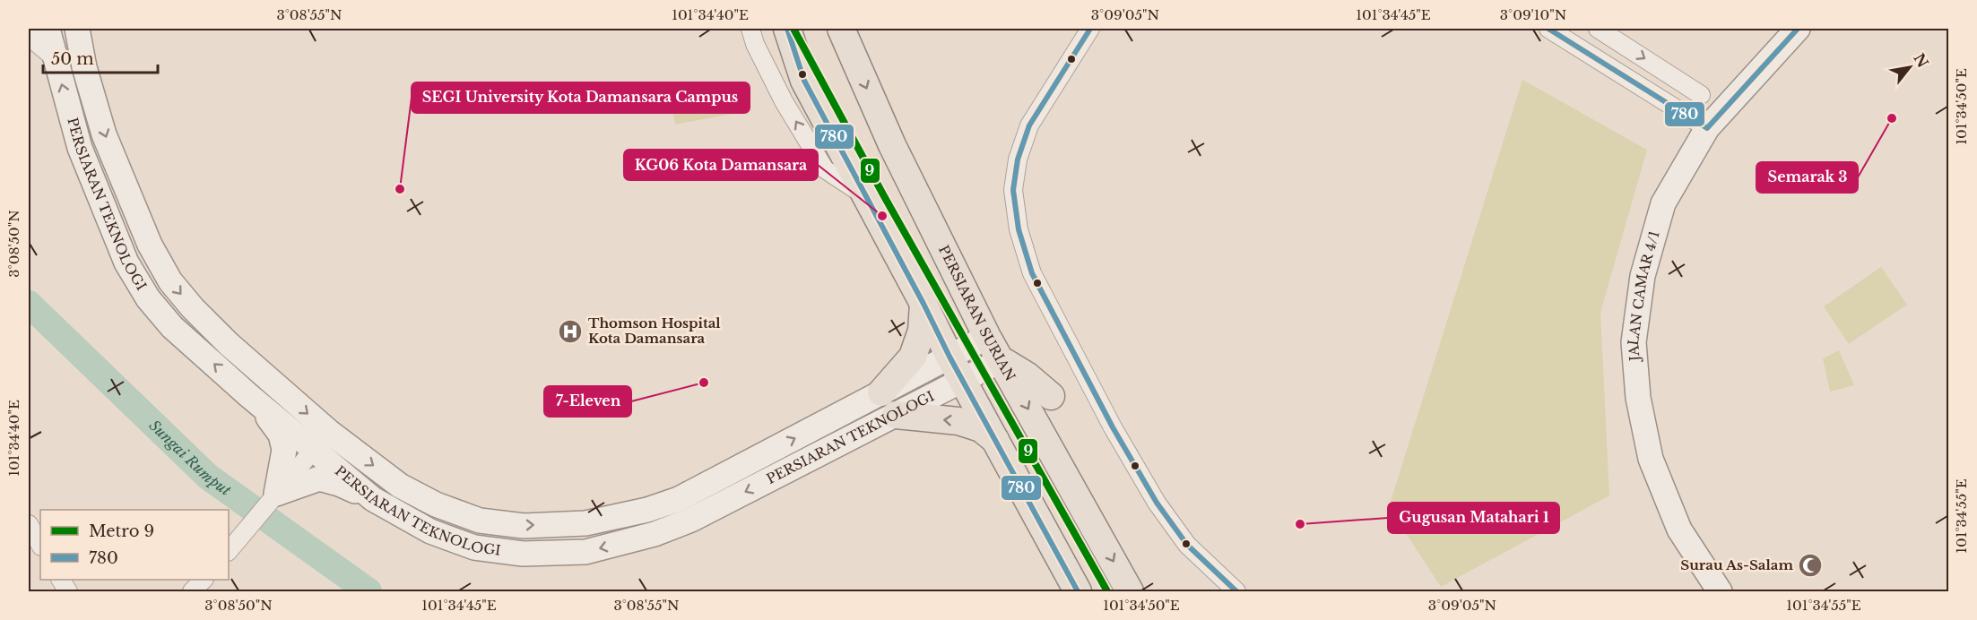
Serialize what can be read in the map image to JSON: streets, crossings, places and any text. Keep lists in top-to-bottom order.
{
  "streets": {
    "main road": ["PERSIARAN SURIAN"],
    "street": ["PERSIARAN TEKNOLOGI", "JALAN CAMAR 4/1"]
  },
  "crossings": [
    ["PERSIARAN TEKNOLOGI", "PERSIARAN SURIAN"]
  ],
  "water": ["Sungai Rumput"],
  "places": {
    "other": [
      "Semarak 3",
      "SEGI University Kota Damansara Campus",
      "KG06 Kota Damansara",
      "7-Eleven",
      "Gugusan Matahari 1"
    ],
    "hospital": ["Thomson Hospital Kota Damansara"],
    "mosque": ["Surau As-Salam"]
  },
  "lines": ["metro line 9", "transit line 780"],
  "legend": ["Metro 9", "780"],
  "scale_bar": "50 m",
  "north": "top right",
  "coordinates": [
    "3°08'55\"N",
    "101°34'40\"E",
    "3°09'05\"N",
    "101°34'45\"E",
    "3°09'10\"N",
    "101°34'50\"E",
    "3°08'50\"N",
    "101°34'55\"E"
  ]
}
